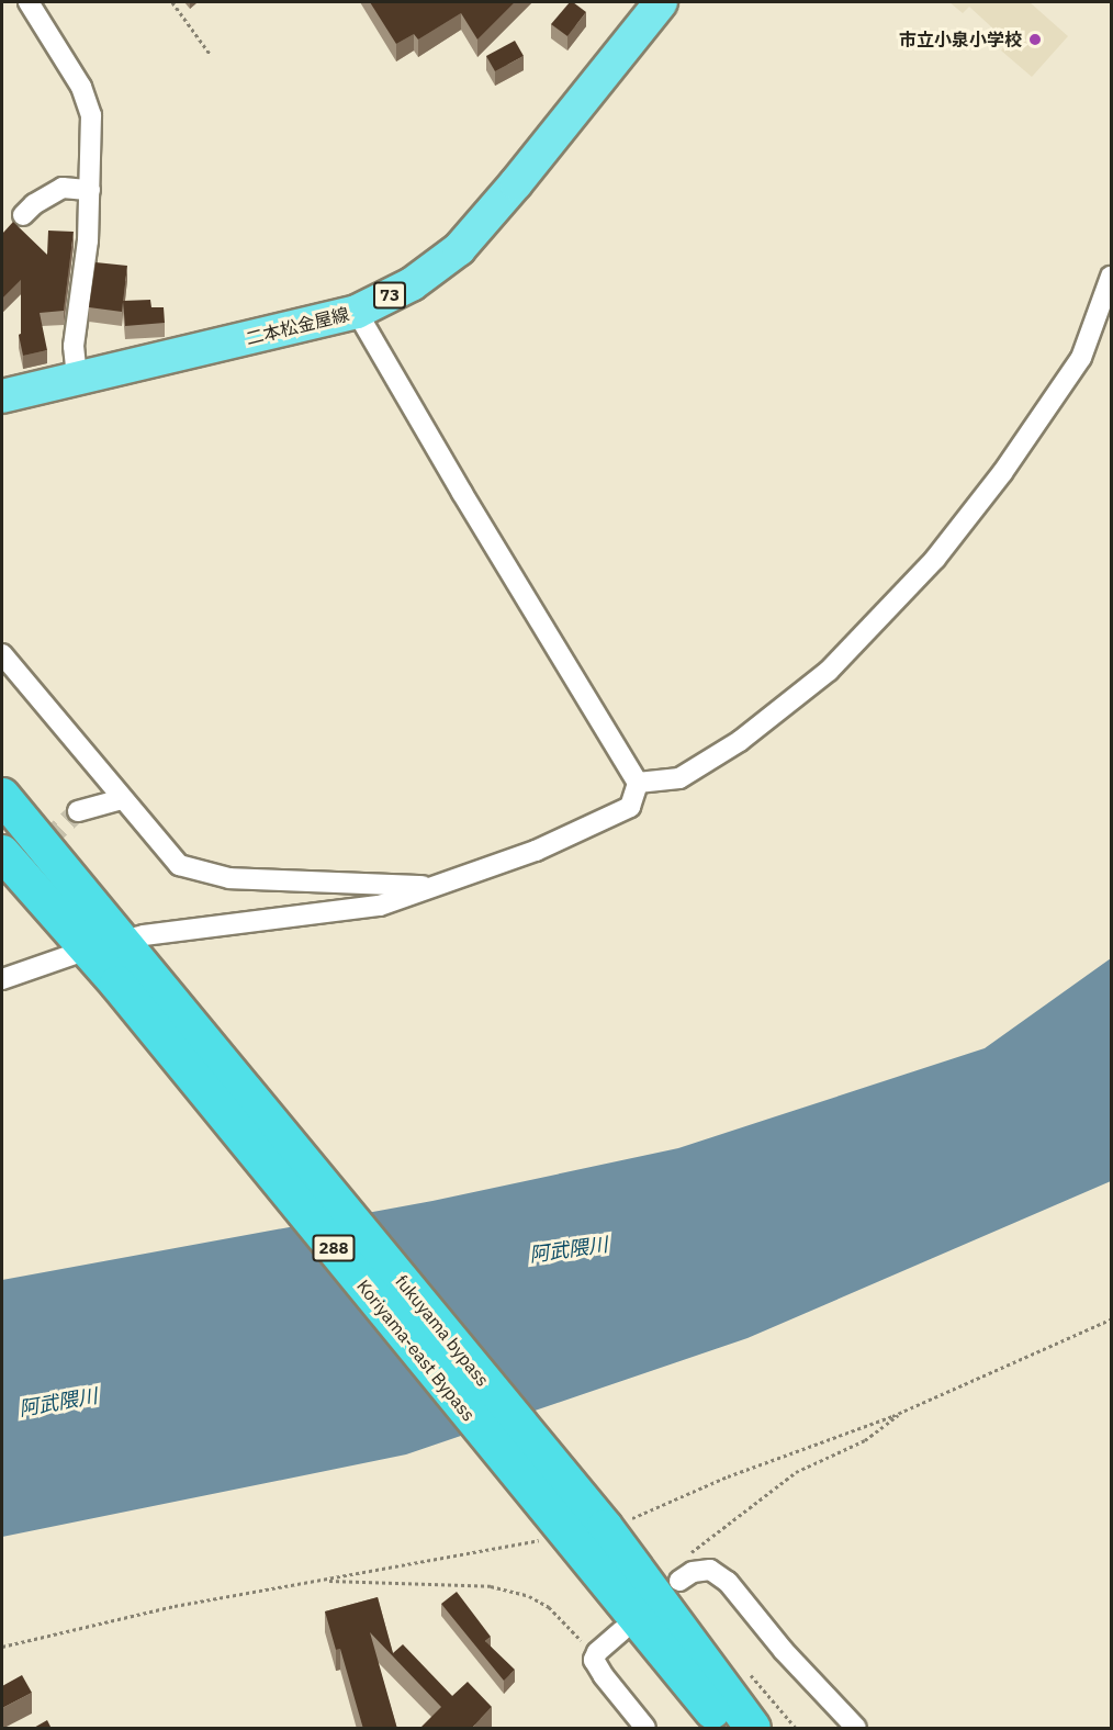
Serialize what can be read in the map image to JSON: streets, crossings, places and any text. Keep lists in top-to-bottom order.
{
  "streets": {
    "highway": ["288", "fukuyama bypass", "Koriyama-east Bypass"],
    "main road": ["73", "二本松金屋線"]
  },
  "crossings": [
    ["288", "fukuyama bypass"]
  ],
  "water": ["阿武隈川"],
  "places": ["市立小泉小学校"]
}
